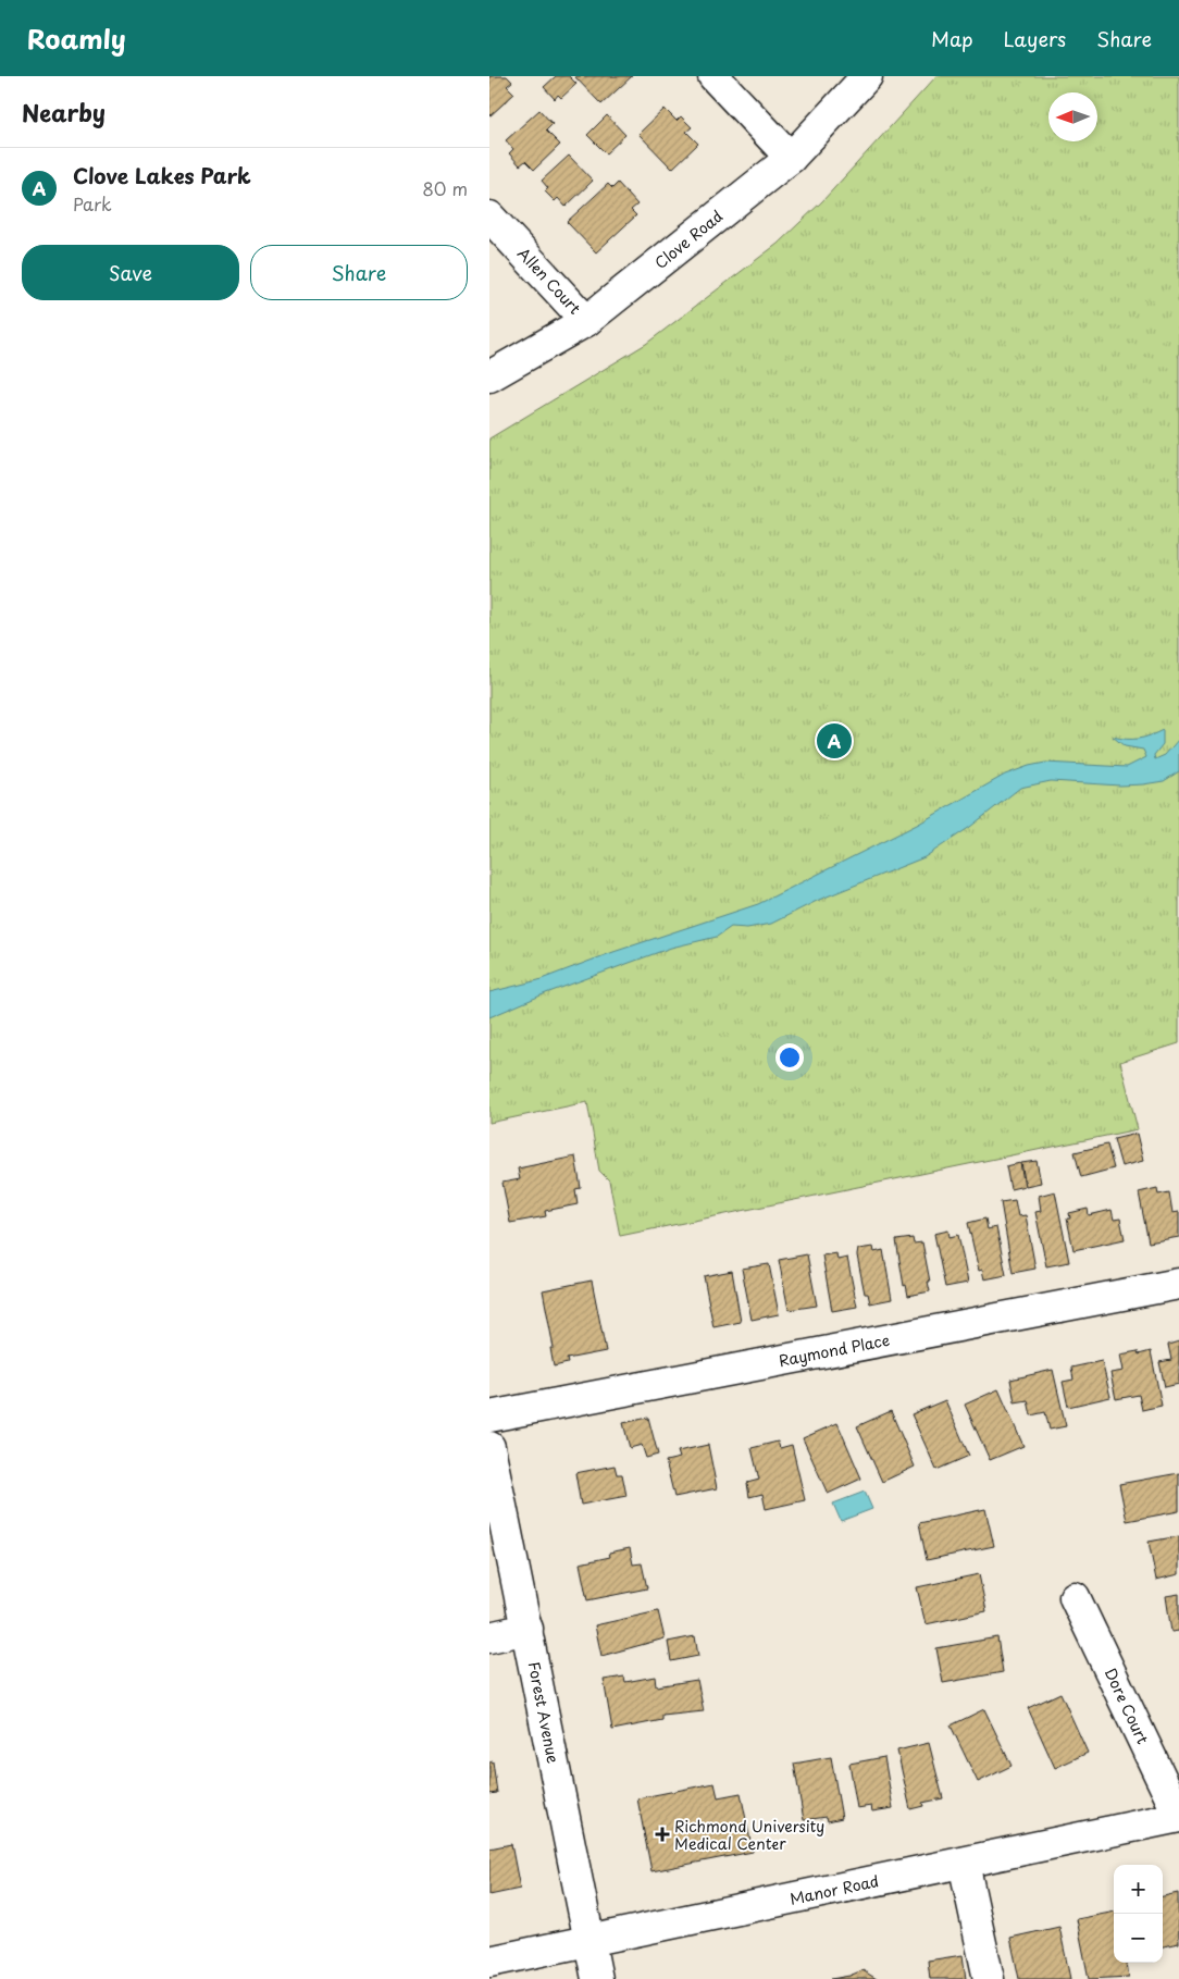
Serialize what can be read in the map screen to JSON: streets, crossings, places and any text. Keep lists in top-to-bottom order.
{
  "streets": {
    "street": [
      "Clove Road",
      "Allen Court",
      "Raymond Place",
      "Dore Court",
      "Forest Avenue",
      "Manor Road"
    ]
  },
  "crossings": [
    ["Clove Road", "Allen Court"],
    ["Dore Court", "Manor Road"],
    ["Forest Avenue", "Manor Road"]
  ],
  "places": {
    "health": ["Richmond University Medical Center"]
  },
  "north": "left",
  "page": {
    "header": "Roamly",
    "nav": ["Map", "Layers", "Share"],
    "heading": "Nearby",
    "list": [
      {
        "mark": "A",
        "name": "Clove Lakes Park",
        "note": "Park",
        "value": "80 m"
      }
    ],
    "buttons": ["Save", "Share"],
    "pins": "A",
    "map_buttons": ["+", "−"]
  }
}
